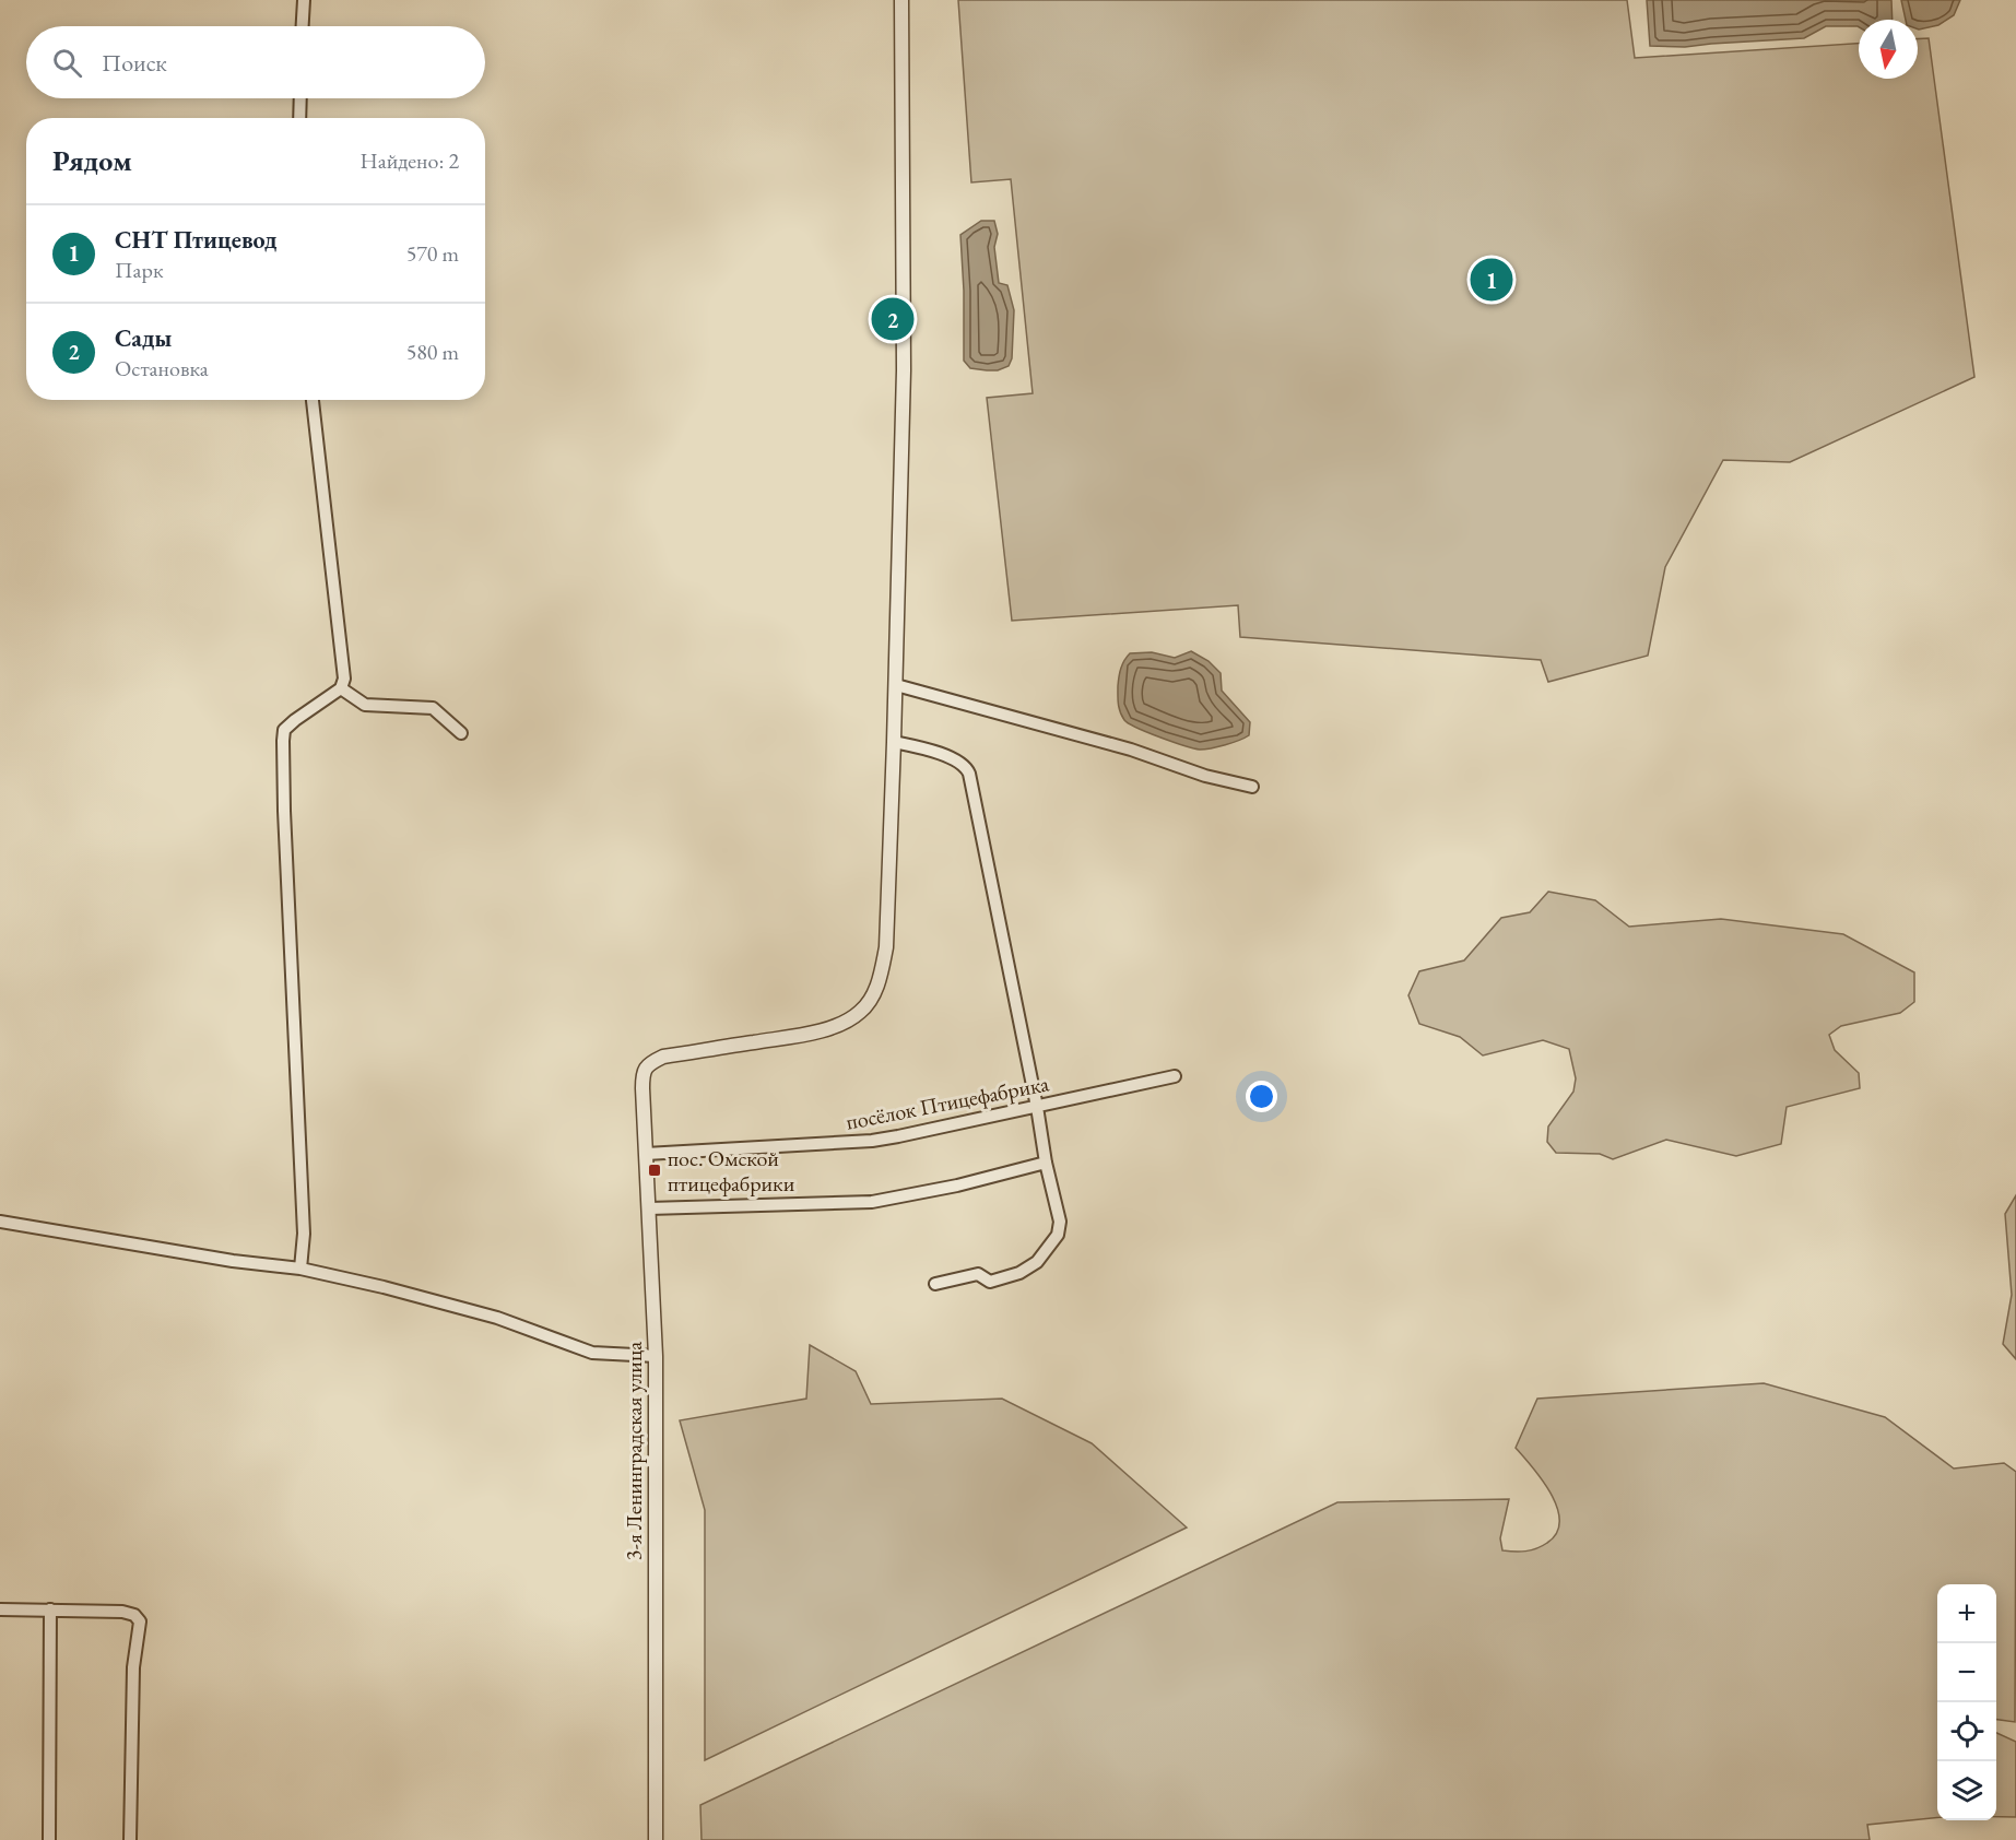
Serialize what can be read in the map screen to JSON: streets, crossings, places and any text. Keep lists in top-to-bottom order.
{
  "streets": {
    "street": ["посёлок Птицефабрика", "3-я Ленинградская улица"]
  },
  "crossings": [
    ["посёлок Птицефабрика", "3-я Ленинградская улица"]
  ],
  "places": {
    "transit": ["пос. Омской птицефабрики"]
  },
  "north": "bottom",
  "page": {
    "search": "Поиск",
    "heading": ["Рядом", "Найдено: 2"],
    "list": [
      {
        "mark": "1",
        "name": "СНТ Птицевод",
        "note": "Парк",
        "value": "570 m"
      },
      {
        "mark": "2",
        "name": "Сады",
        "note": "Остановка",
        "value": "580 m"
      }
    ],
    "pins": ["1", "2"],
    "map_buttons": ["+", "−"]
  }
}
